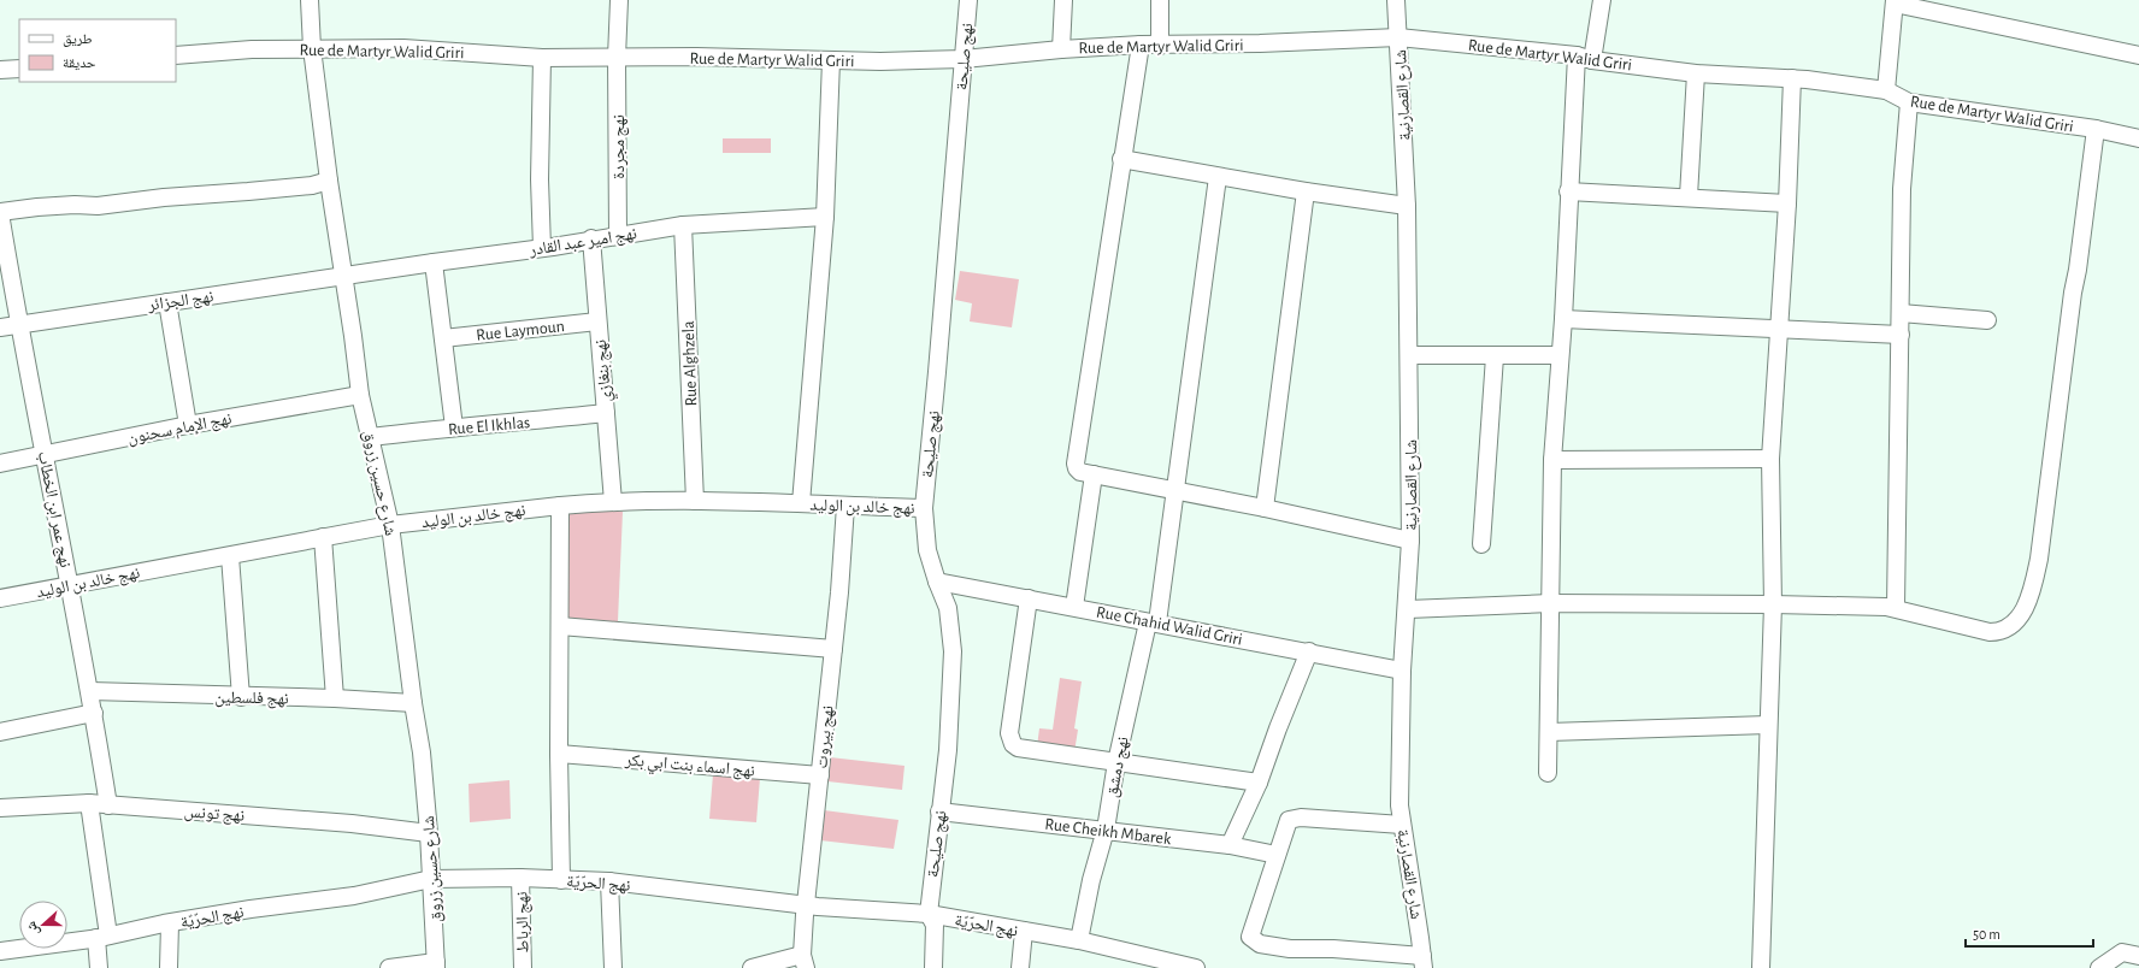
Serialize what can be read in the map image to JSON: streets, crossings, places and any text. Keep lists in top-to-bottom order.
{
  "streets": {
    "street": [
      "Rue de Martyr Walid Griri",
      "نهج صليحة",
      "شارع القصارنية",
      "نهج مجردة",
      "نهج امير عبد القادر",
      "نهج الجزائر",
      "Rue Laymoun",
      "Rue Alghzela",
      "نهج بنغازي",
      "Rue El Ikhlas",
      "نهج الإمام سحنون",
      "شارع حسين زروق",
      "نهج خالد بن الوليد",
      "نهج عمر ابن الخطاب",
      "Rue Chahid Walid Griri",
      "نهج فلسطين",
      "نهج بيروت",
      "نهج اسماء بنت ابي بكر",
      "نهج دمشق",
      "نهج تونس",
      "Rue Cheikh Mbarek",
      "نهج الحرّيّة",
      "نهج الرباط"
    ]
  },
  "crossings": [
    ["Rue de Martyr Walid Griri", "نهج صليحة"],
    ["Rue de Martyr Walid Griri", "شارع القصارنية"],
    ["Rue de Martyr Walid Griri", "نهج مجردة"],
    ["Rue de Martyr Walid Griri", "شارع حسين زروق"],
    ["نهج صليحة", "نهج خالد بن الوليد"],
    ["نهج صليحة", "Rue Chahid Walid Griri"],
    ["نهج صليحة", "Rue Cheikh Mbarek"],
    ["نهج صليحة", "نهج الحرّيّة"],
    ["شارع القصارنية", "Rue Chahid Walid Griri"],
    ["نهج مجردة", "نهج امير عبد القادر"],
    ["نهج امير عبد القادر", "نهج الجزائر"],
    ["نهج امير عبد القادر", "Rue Alghzela"],
    ["نهج امير عبد القادر", "نهج بنغازي"],
    ["نهج امير عبد القادر", "شارع حسين زروق"],
    ["نهج الجزائر", "شارع حسين زروق"],
    ["نهج الجزائر", "نهج عمر ابن الخطاب"],
    ["Rue Laymoun", "نهج بنغازي"],
    ["Rue Alghzela", "نهج خالد بن الوليد"],
    ["نهج بنغازي", "Rue El Ikhlas"],
    ["نهج بنغازي", "نهج خالد بن الوليد"],
    ["Rue El Ikhlas", "شارع حسين زروق"],
    ["نهج الإمام سحنون", "شارع حسين زروق"],
    ["نهج الإمام سحنون", "نهج عمر ابن الخطاب"],
    ["شارع حسين زروق", "نهج خالد بن الوليد"],
    ["شارع حسين زروق", "نهج فلسطين"],
    ["شارع حسين زروق", "نهج تونس"],
    ["شارع حسين زروق", "نهج الحرّيّة"],
    ["نهج خالد بن الوليد", "نهج عمر ابن الخطاب"],
    ["نهج خالد بن الوليد", "نهج بيروت"],
    ["نهج عمر ابن الخطاب", "نهج فلسطين"],
    ["نهج عمر ابن الخطاب", "نهج تونس"],
    ["Rue Chahid Walid Griri", "نهج دمشق"],
    ["نهج بيروت", "نهج اسماء بنت ابي بكر"],
    ["نهج بيروت", "نهج الحرّيّة"],
    ["نهج دمشق", "Rue Cheikh Mbarek"],
    ["نهج دمشق", "نهج الحرّيّة"],
    ["نهج الحرّيّة", "نهج الرباط"]
  ],
  "legend": ["طريق", "حديقة"],
  "scale_bar": "50 m",
  "north": "left"
}
